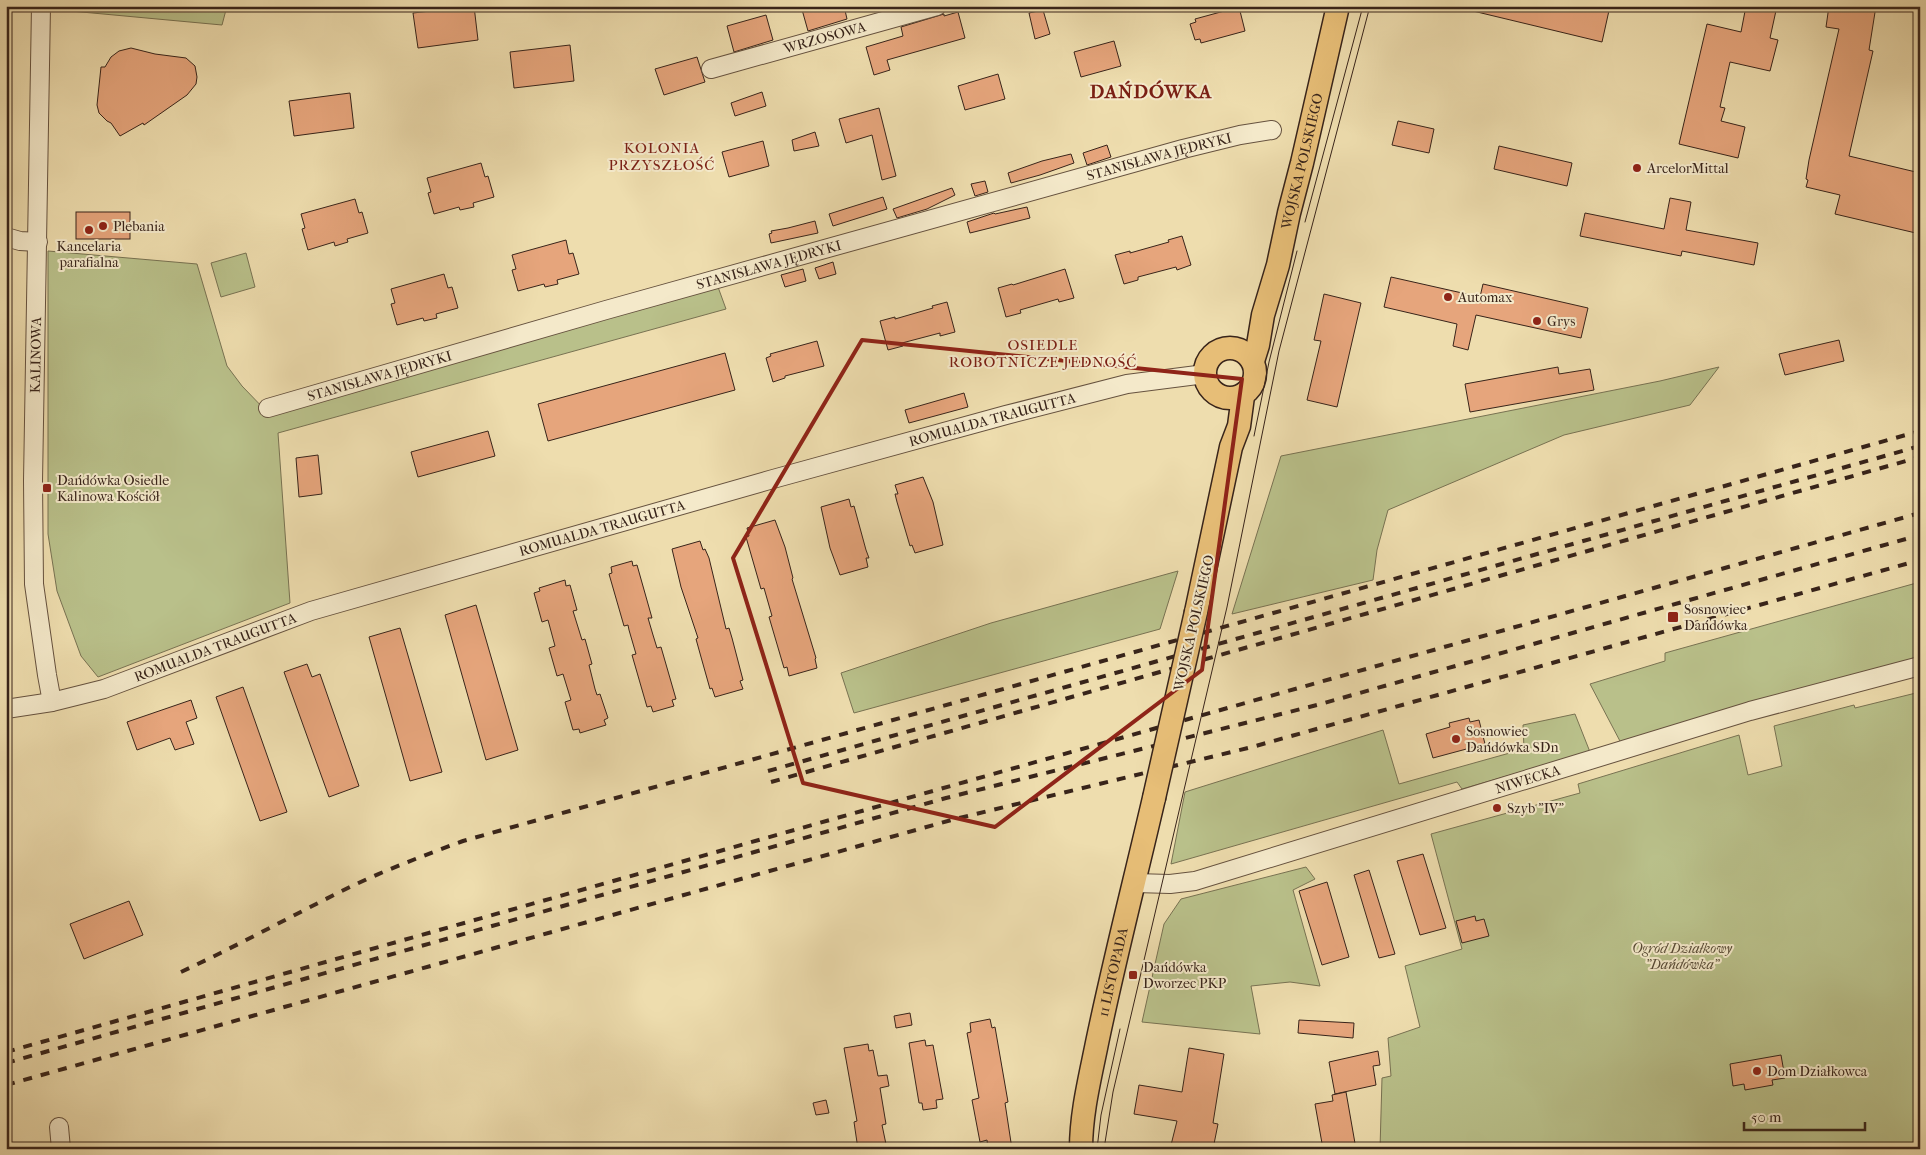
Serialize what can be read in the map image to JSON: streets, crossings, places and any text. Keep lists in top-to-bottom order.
{
  "streets": {
    "main road": ["WOJSKA POLSKIEGO", "11 LISTOPADA"],
    "street": [
      "WRZOSOWA",
      "STANISŁAWA JĘDRYKI",
      "KALINOWA",
      "ROMUALDA TRAUGUTTA",
      "NIWECKA"
    ]
  },
  "crossings": [
    ["WOJSKA POLSKIEGO", "ROMUALDA TRAUGUTTA"],
    ["WOJSKA POLSKIEGO", "11 LISTOPADA"],
    ["KALINOWA", "ROMUALDA TRAUGUTTA"],
    ["NIWECKA", "11 LISTOPADA"]
  ],
  "districts": ["DAŃDÓWKA", "KOLONIA PRZYSZŁOŚĆ", "OSIEDLE ROBOTNICZE JEDNOŚĆ"],
  "parks": ["Ogród Działkowy \"Dańdówka\""],
  "places": {
    "other": [
      "ArcelorMittal",
      "Plebania",
      "Kancelaria parafialna",
      "Automax",
      "Grys",
      "Sosnowiec Dańdówka SDn",
      "Szyb \"IV\"",
      "Dom Działkowca"
    ],
    "transit": ["Dańdówka Osiedle Kalinowa Kościół", "Sosnowiec Dańdówka", "Dańdówka Dworzec PKP"]
  },
  "scale_bar": "50 m"
}
